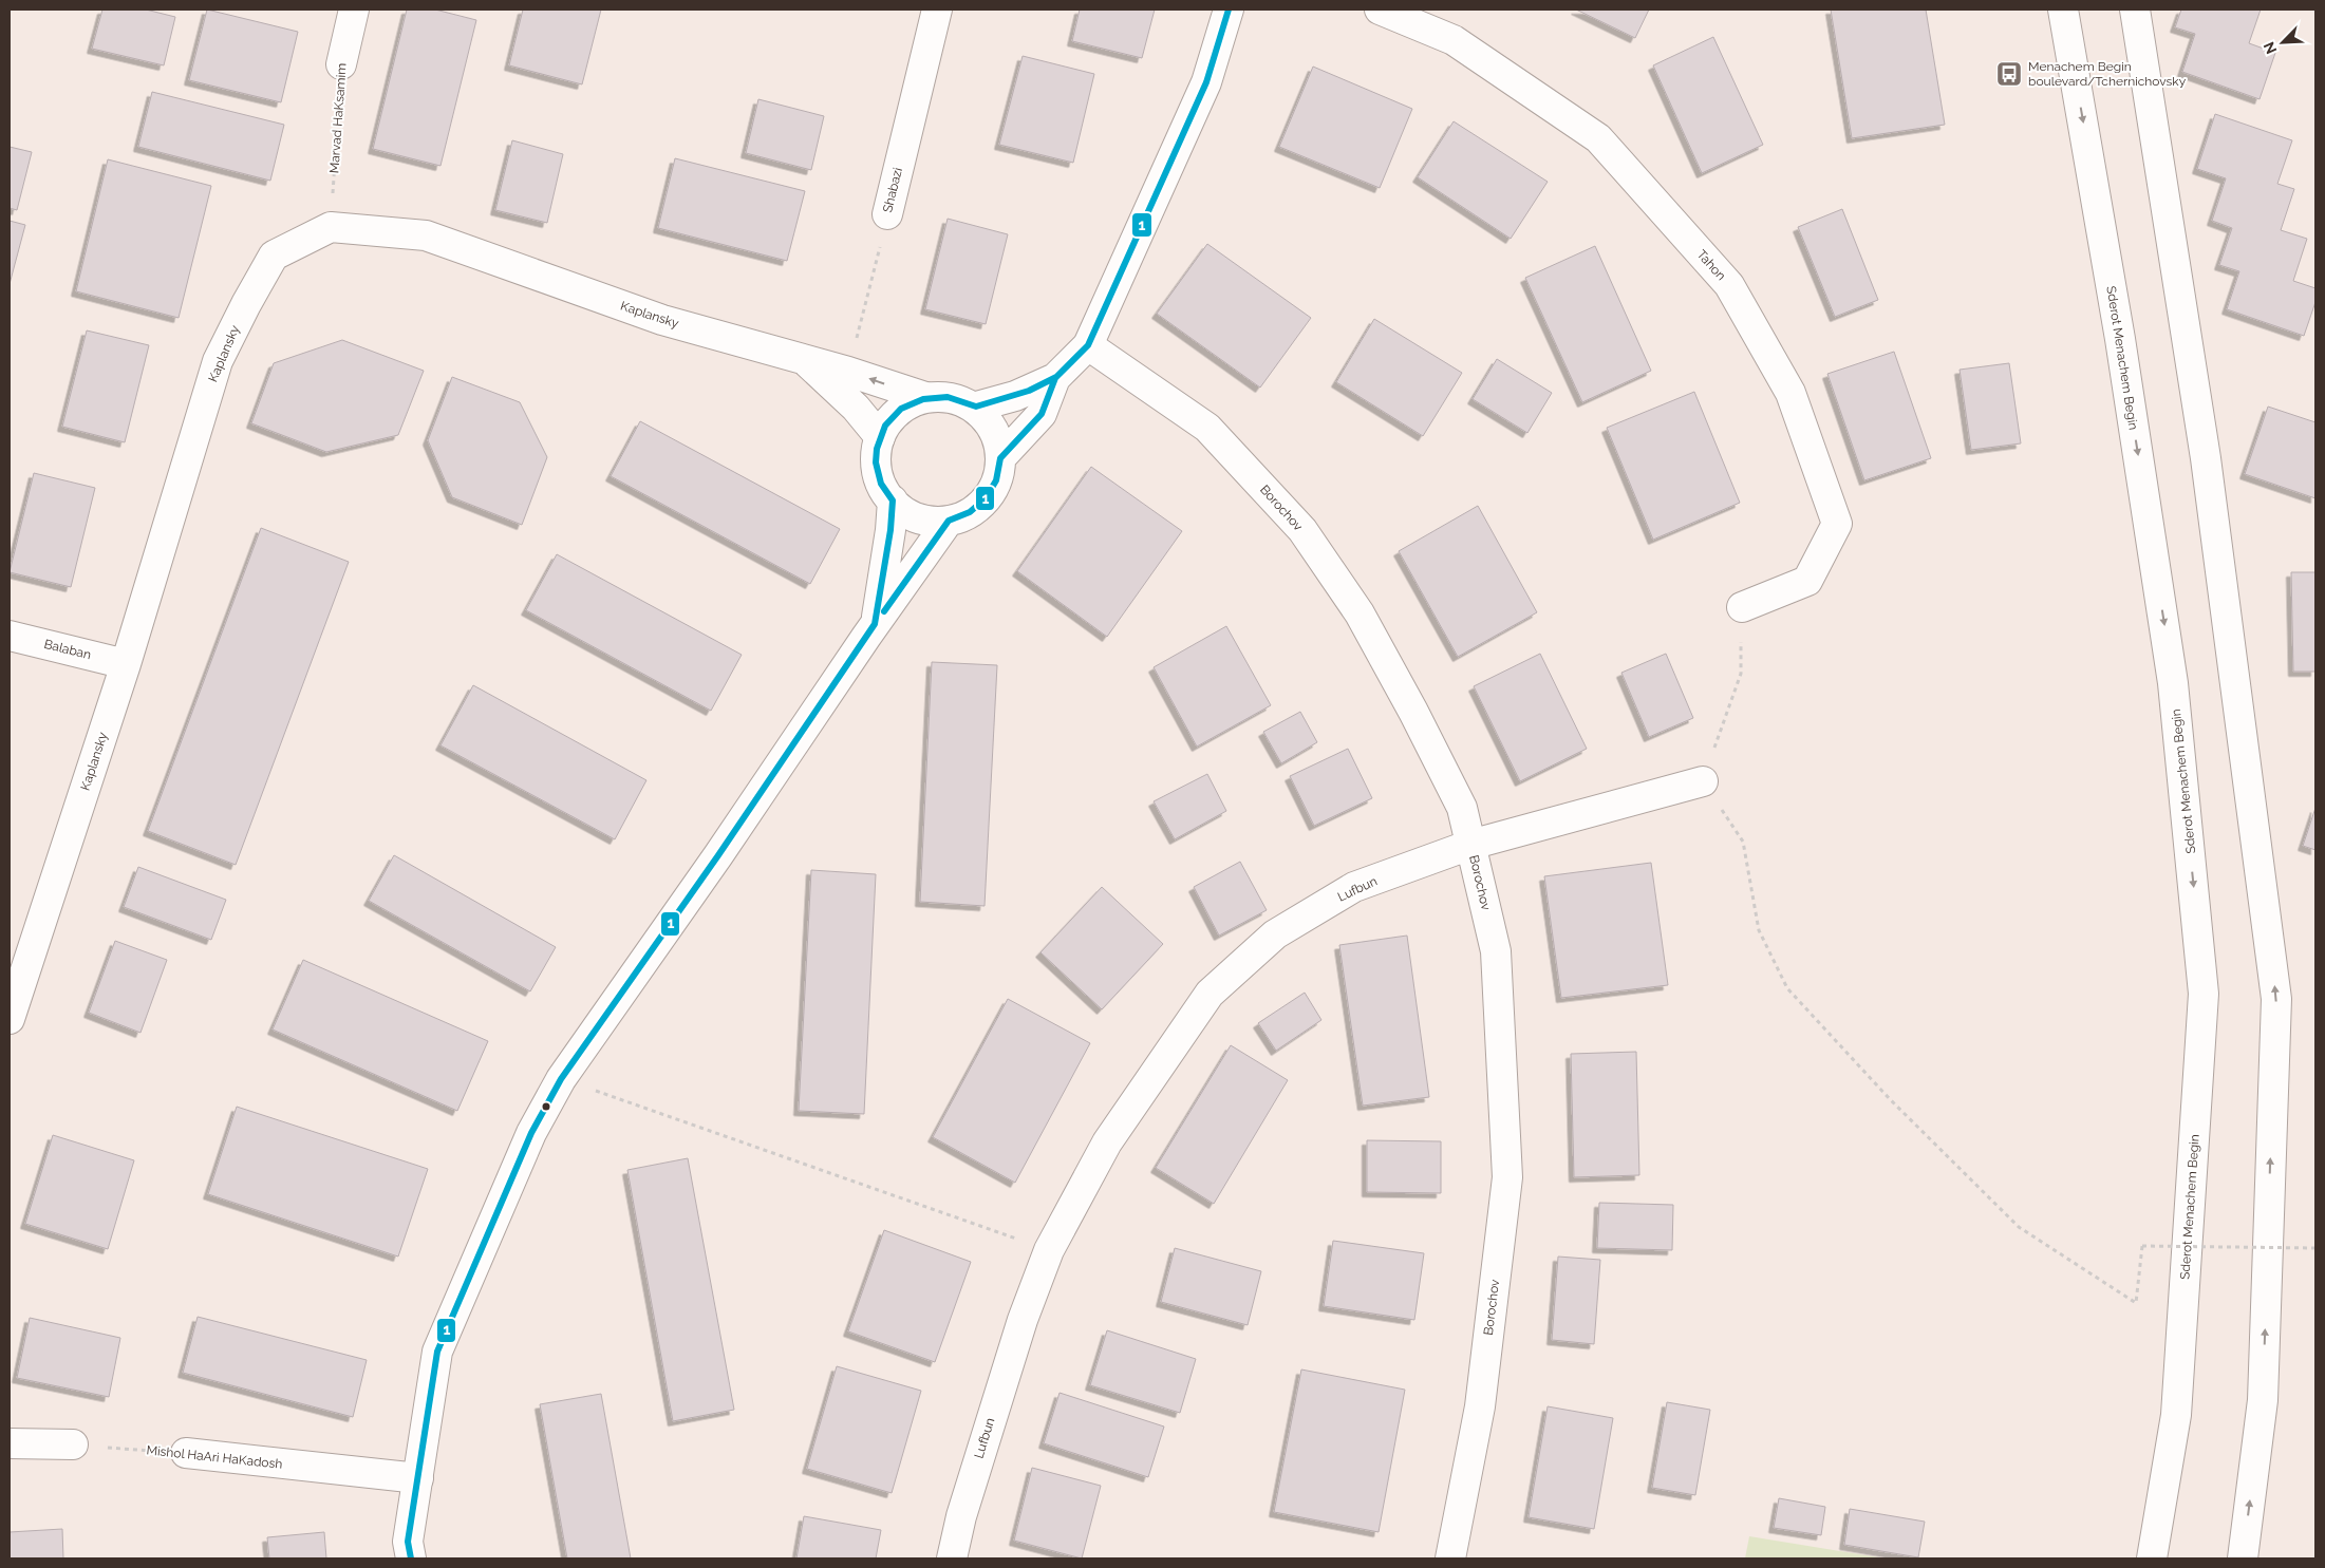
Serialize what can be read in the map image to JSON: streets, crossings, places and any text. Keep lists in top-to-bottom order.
{
  "streets": {
    "street": [
      "Marvad HaKsamim",
      "Shabazi",
      "Tahon",
      "Kaplansky",
      "Sderot Menachem Begin",
      "Borochov",
      "Balaban",
      "Lufbun",
      "Mishol HaAri HaKadosh"
    ]
  },
  "crossings": [
    ["Marvad HaKsamim", "Kaplansky"],
    ["Shabazi", "Kaplansky"],
    ["Kaplansky", "Balaban"],
    ["Borochov", "Lufbun"]
  ],
  "places": {
    "bus stop": ["Menachem Begin boulevard/Tchernichovsky"]
  },
  "lines": ["transit line 1"],
  "north": "bottom left"
}
